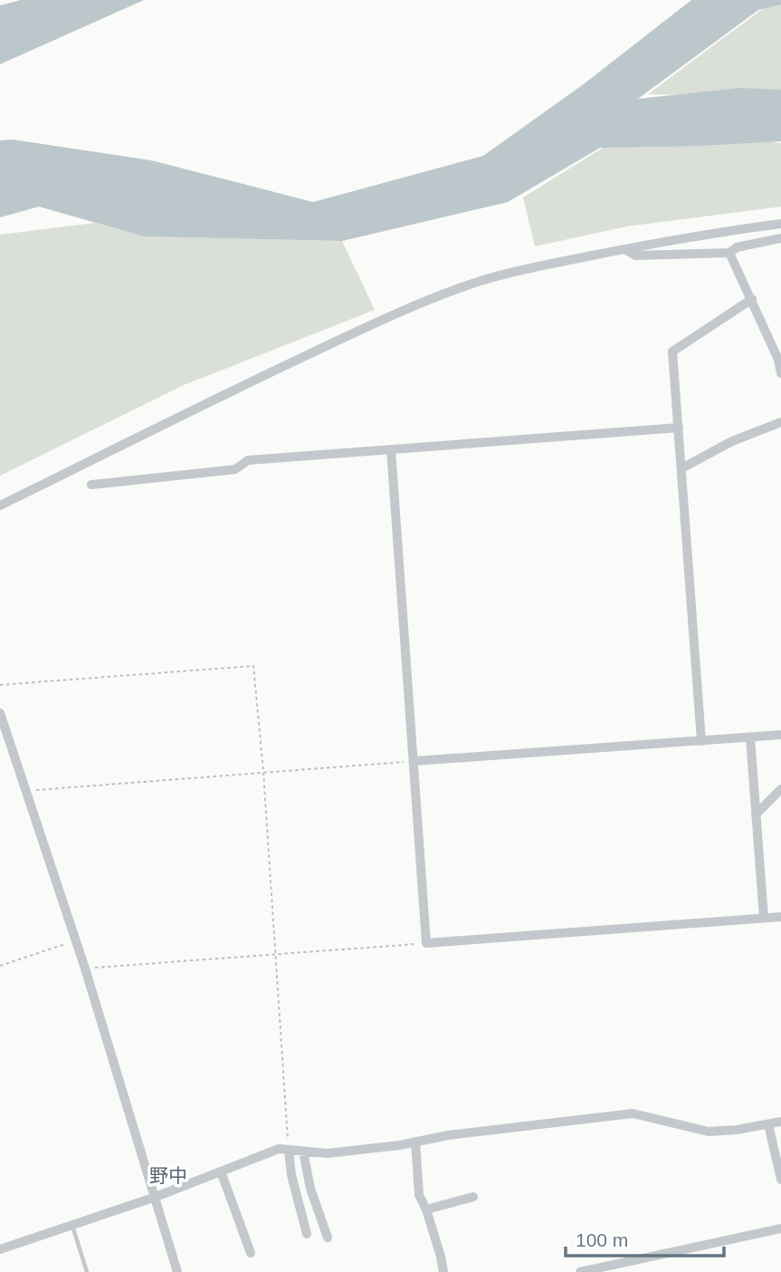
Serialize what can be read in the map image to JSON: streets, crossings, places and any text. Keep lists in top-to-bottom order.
{
  "districts": ["野中"],
  "scale_bar": "100 m"
}
